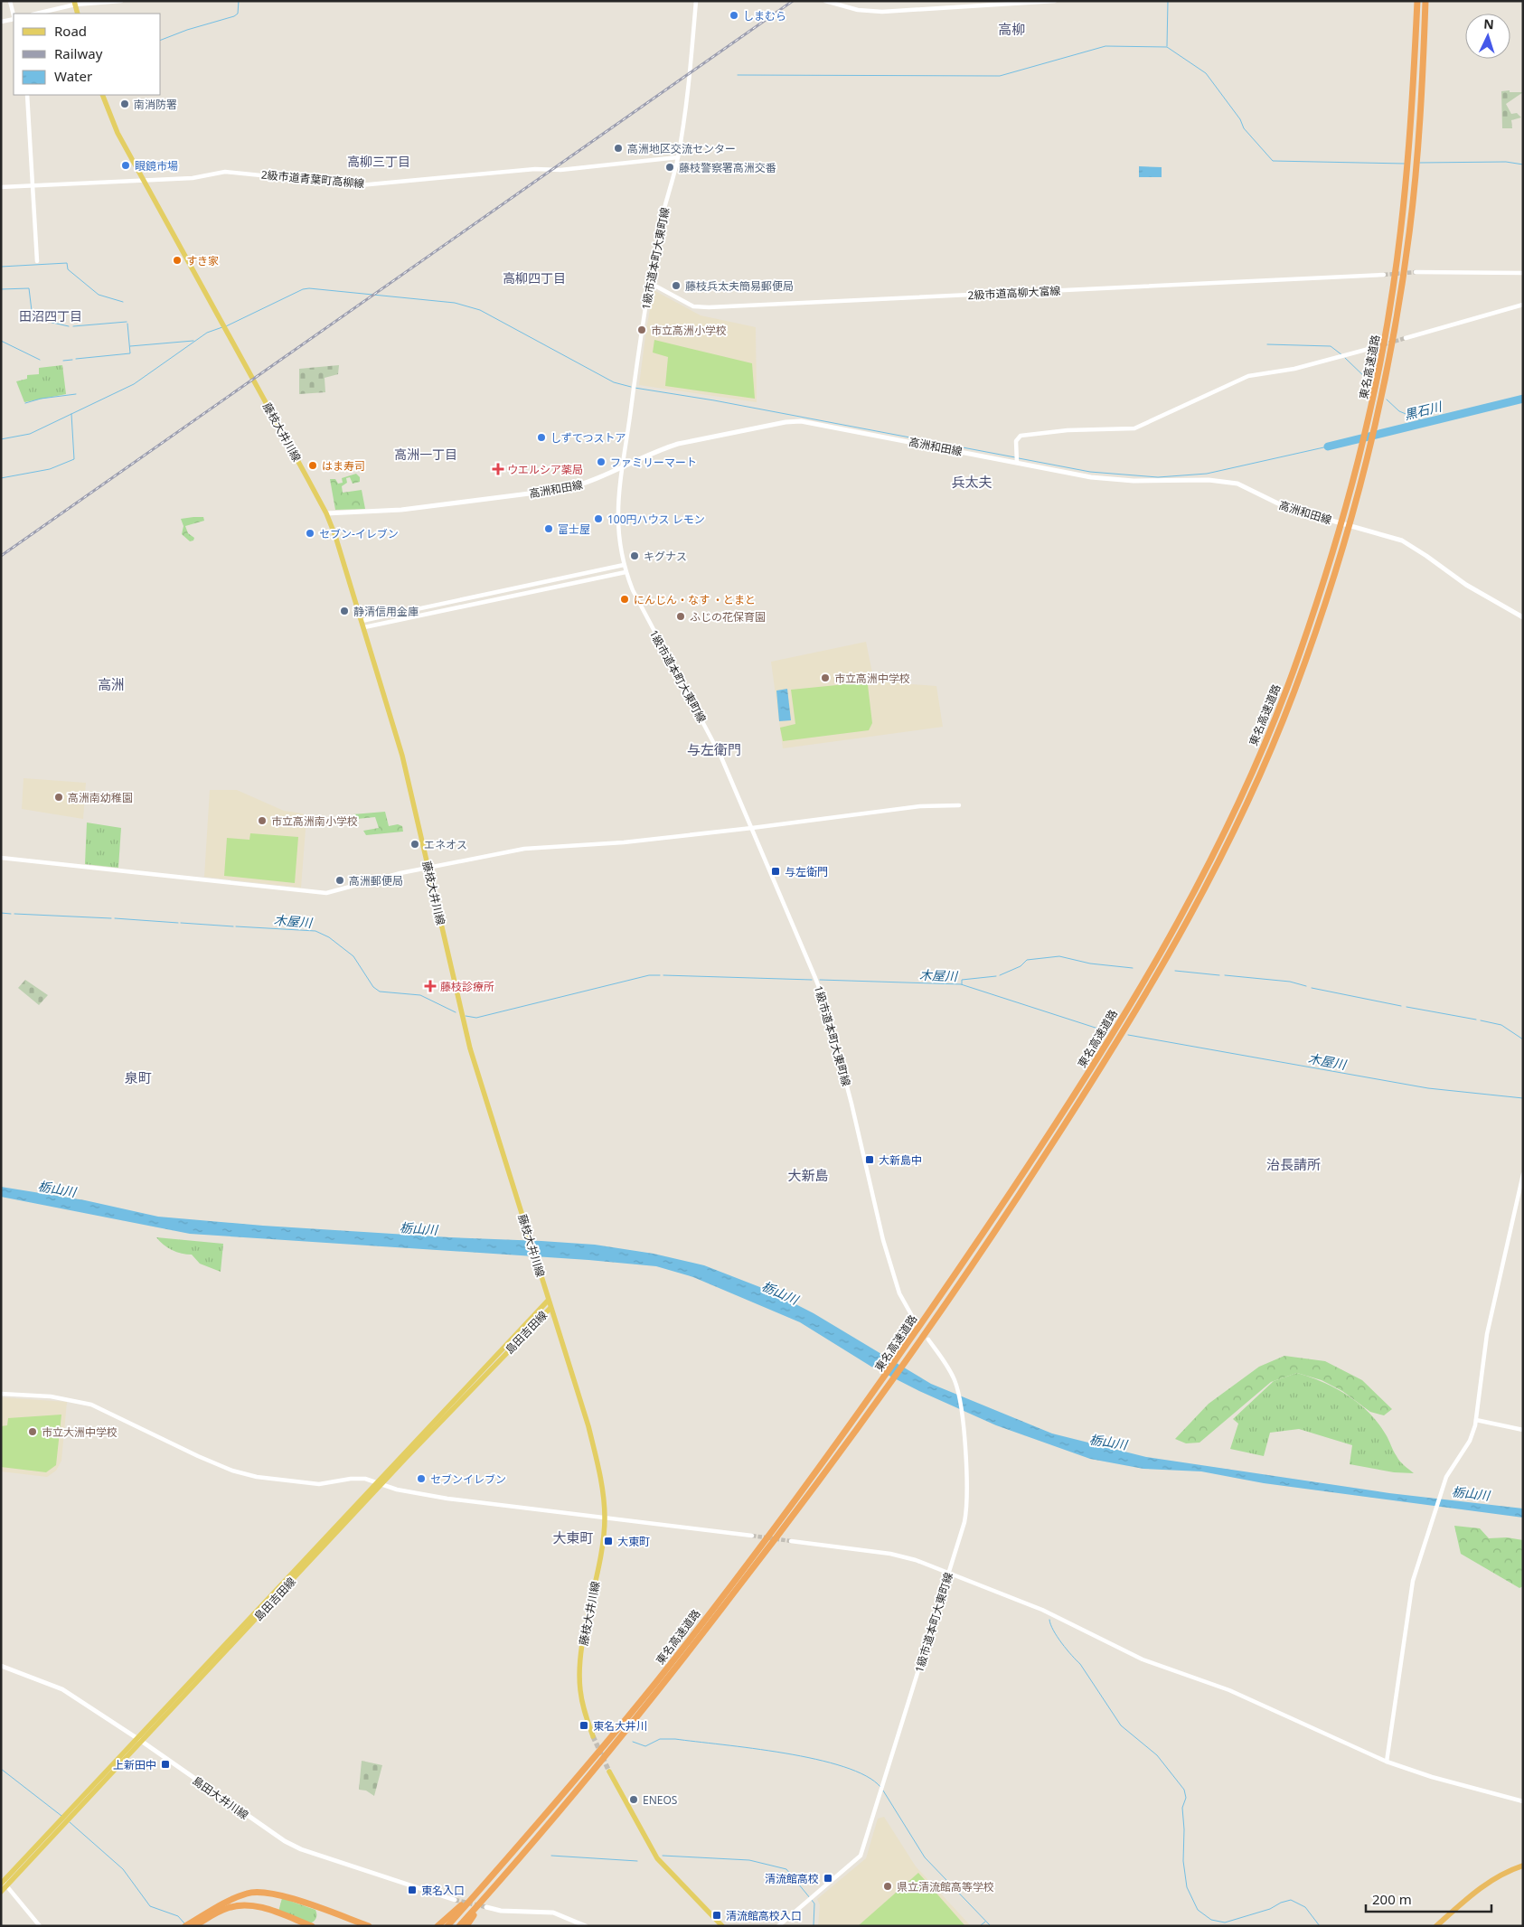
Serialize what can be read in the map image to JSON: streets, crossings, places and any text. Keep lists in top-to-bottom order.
{
  "streets": {
    "highway": ["東名高速道路"],
    "main road": [
      "藤枝大井川線",
      "高洲和田線",
      "島田吉田線",
      "島田大井川線"
    ],
    "street": ["2級市道青葉町高柳線", "1級市道本町大東町線", "2級市道高柳大富線"]
  },
  "crossings": [
    ["2級市道青葉町高柳線", "1級市道本町大東町線"],
    ["2級市道青葉町高柳線", "藤枝大井川線"],
    ["1級市道本町大東町線", "2級市道高柳大富線"],
    ["1級市道本町大東町線", "高洲和田線"],
    ["藤枝大井川線", "高洲和田線"],
    ["藤枝大井川線", "島田吉田線"],
    ["島田吉田線", "島田大井川線"]
  ],
  "districts": [
    "高柳",
    "高柳三丁目",
    "高柳四丁目",
    "田沼四丁目",
    "高洲一丁目",
    "兵太夫",
    "高洲",
    "与左衛門",
    "泉町",
    "治長請所",
    "大新島",
    "大東町"
  ],
  "water": ["黒石川", "木屋川", "栃山川"],
  "places": {
    "other": [
      "しまむら",
      "南消防署",
      "高洲地区交流センター",
      "眼鏡市場",
      "藤枝警察署高洲交番",
      "すき家",
      "藤枝兵太夫簡易郵便局",
      "市立高洲小学校",
      "しずてつストア",
      "ファミリーマート",
      "はま寿司",
      "100円ハウス レモン",
      "富士屋",
      "セブン-イレブン",
      "キグナス",
      "にんじん・なす ・とまと",
      "静清信用金庫",
      "ふじの花保育園",
      "市立高洲中学校",
      "高洲南幼稚園",
      "市立高洲南小学校",
      "エネオス",
      "高洲郵便局",
      "市立大洲中学校",
      "セブンイレブン",
      "ENEOS",
      "県立清流館高等学校"
    ],
    "health": ["ウエルシア薬局", "藤枝診療所"],
    "transit": [
      "与左衛門",
      "大新島中",
      "大東町",
      "東名大井川",
      "上新田中",
      "清流館高校",
      "東名入口",
      "清流館高校入口"
    ]
  },
  "legend": ["Road", "Railway", "Water"],
  "scale_bar": "200 m",
  "north": "top"
}
